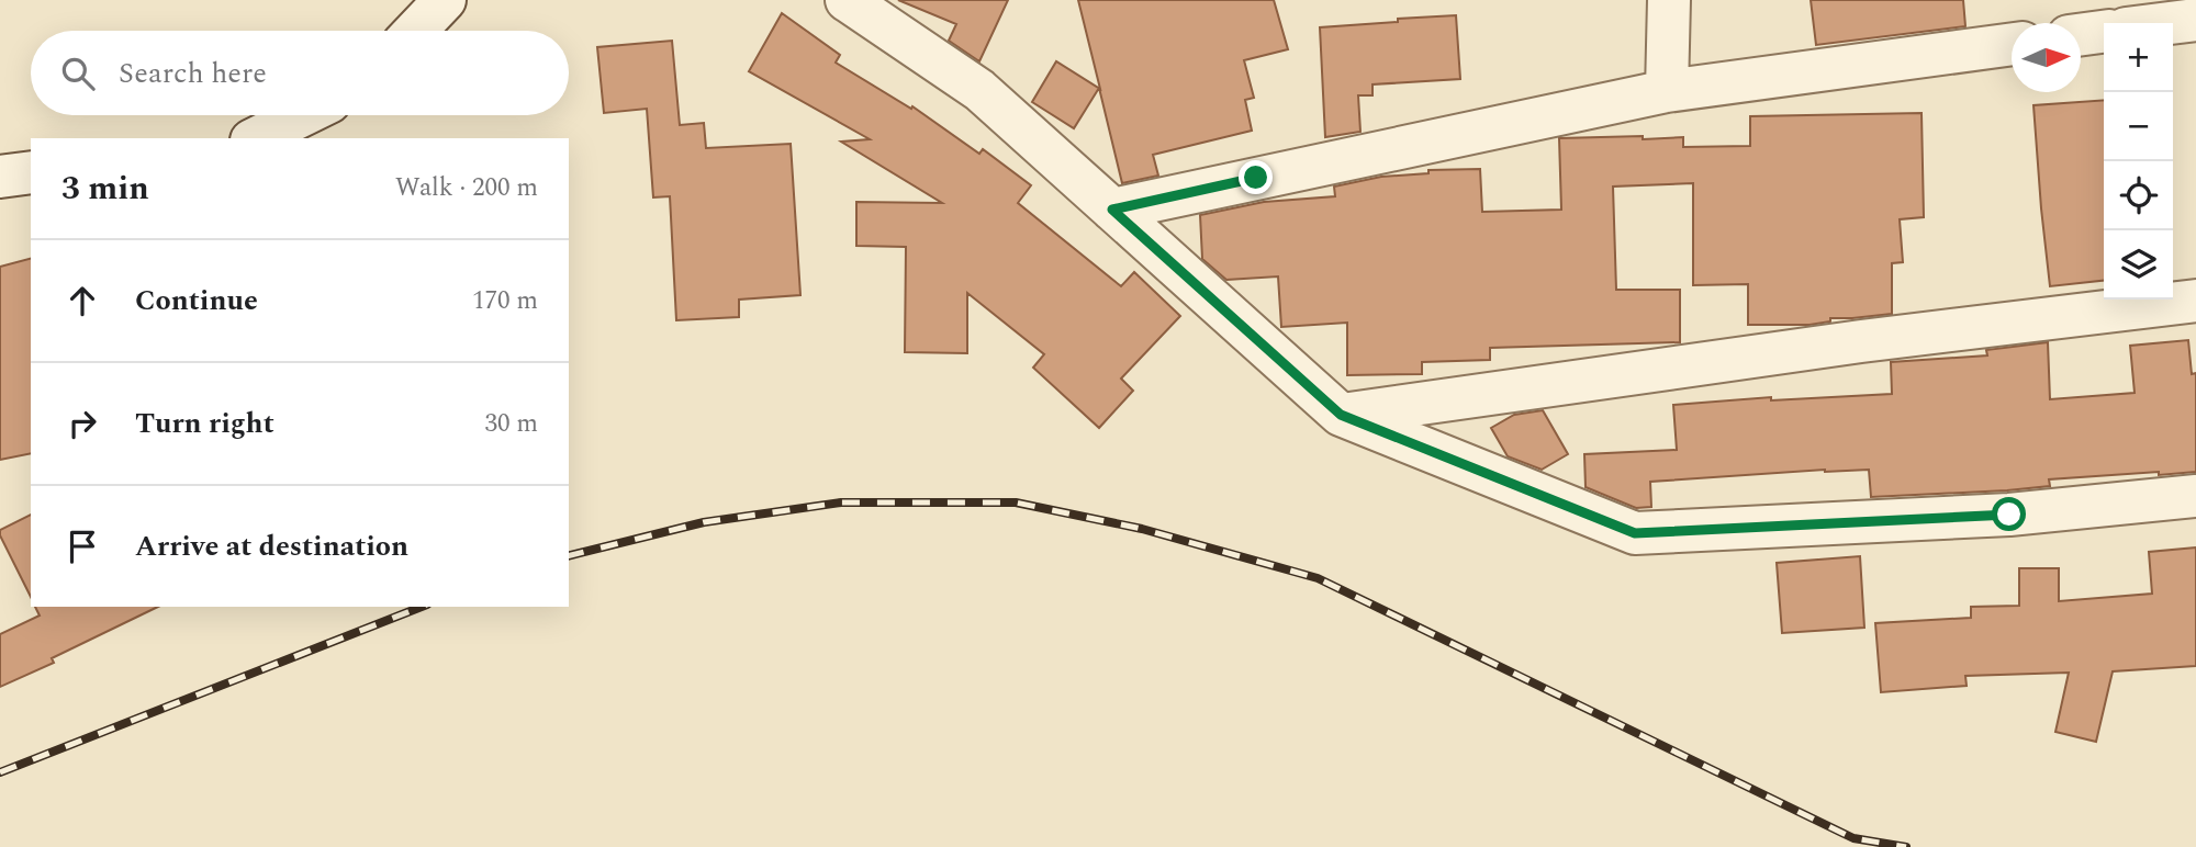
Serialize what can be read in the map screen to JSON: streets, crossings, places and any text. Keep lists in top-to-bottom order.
{
  "north": "right",
  "page": {
    "map_buttons": ["+", "−"],
    "search": "Search here",
    "heading": ["3 min", "Walk · 200 m"],
    "list": [
      ["Continue", "170 m"],
      ["Turn right", "30 m"],
      "Arrive at destination"
    ]
  }
}
